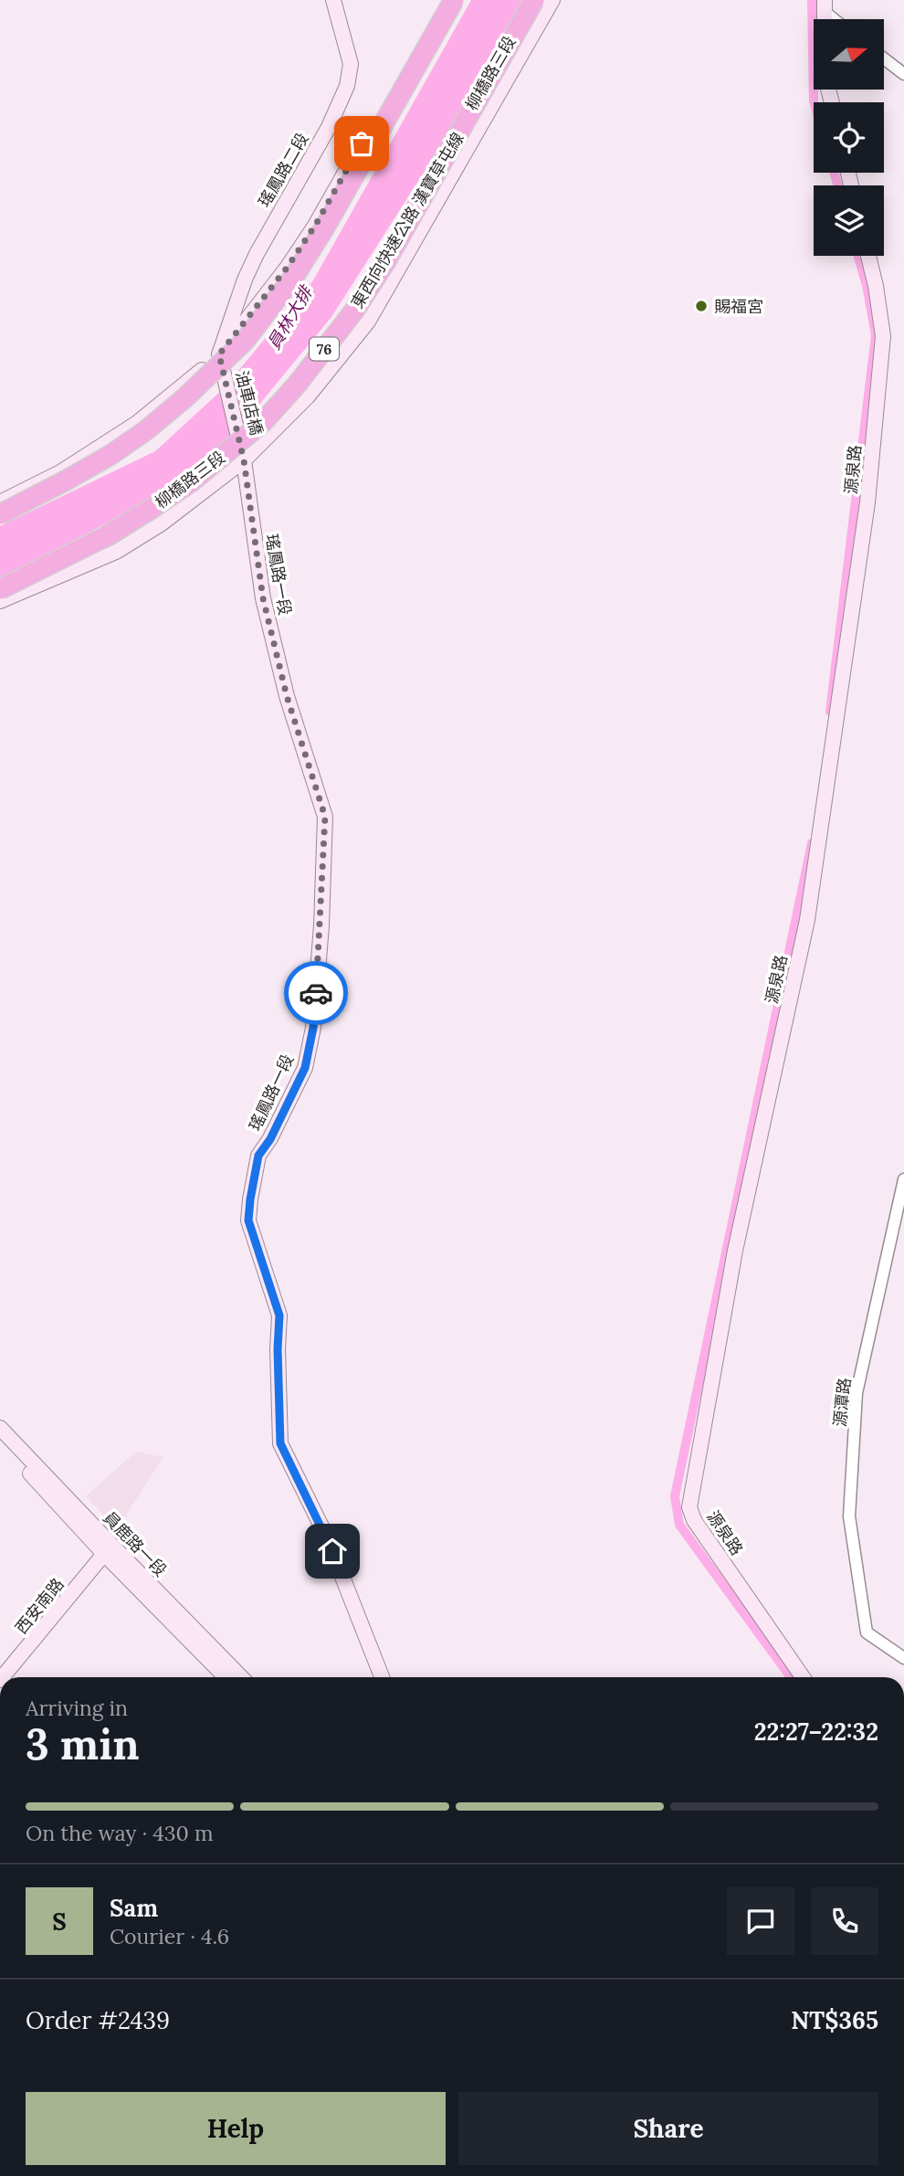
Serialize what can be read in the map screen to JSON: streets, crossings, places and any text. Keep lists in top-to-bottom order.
{
  "streets": {
    "highway": ["東西向快速公路 漢寶草屯線", "76"],
    "street": [
      "柳橋路三段",
      "瑤鳳路二段",
      "油車店橋",
      "源泉路",
      "瑤鳳路一段",
      "源潭路",
      "員鹿路一段",
      "西安南路"
    ]
  },
  "crossings": [
    ["柳橋路三段", "油車店橋"],
    ["柳橋路三段", "瑤鳳路一段"],
    ["瑤鳳路二段", "油車店橋"],
    ["油車店橋", "瑤鳳路一段"],
    ["員鹿路一段", "西安南路"]
  ],
  "water": ["員林大排"],
  "places": ["賜福宮"],
  "north": "right",
  "page": {
    "heading": ["3 min", "Arriving in", "22:27–22:32"],
    "panel": [
      "Sam",
      "Courier · 4.6",
      "Order #2439",
      "NT$365"
    ],
    "bar": "On the way · 430 m",
    "round": "S",
    "buttons": ["Help", "Share"]
  }
}
